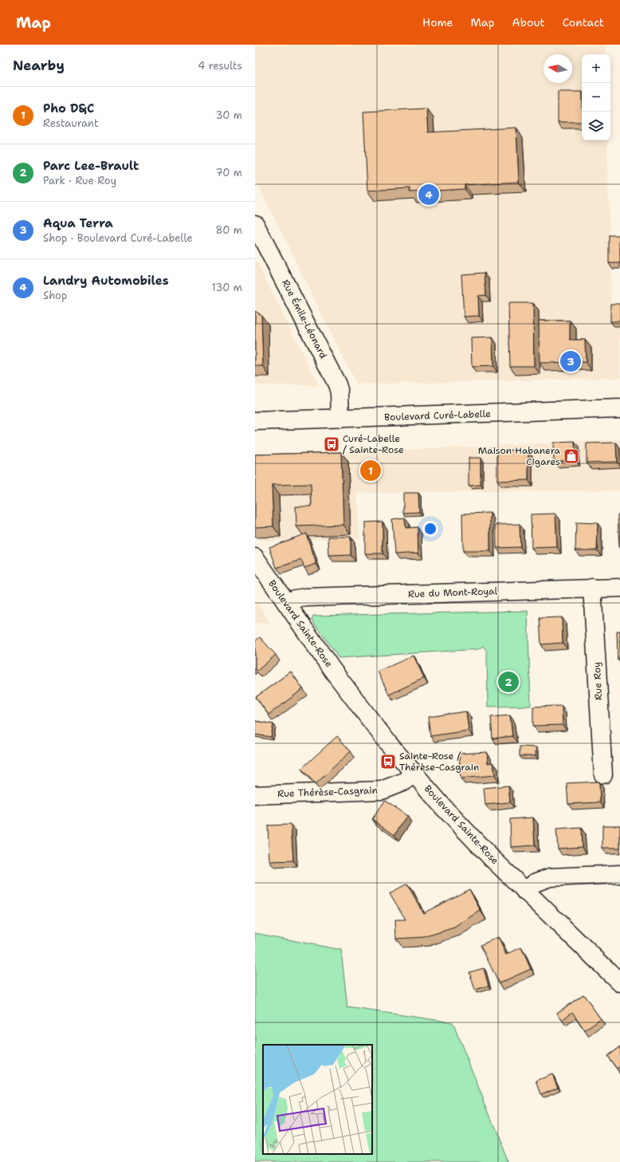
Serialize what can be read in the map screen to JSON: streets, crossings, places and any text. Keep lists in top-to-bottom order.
{
  "streets": {
    "street": [
      "Rue Émile-Léonard",
      "Boulevard Curé-Labelle",
      "Rue du Mont-Royal",
      "Boulevard Sainte-Rose",
      "Rue Roy",
      "Rue Thérèse-Casgrain"
    ]
  },
  "crossings": [
    ["Rue Émile-Léonard", "Boulevard Curé-Labelle"],
    ["Rue du Mont-Royal", "Boulevard Sainte-Rose"],
    ["Rue du Mont-Royal", "Rue Roy"],
    ["Boulevard Sainte-Rose", "Rue Thérèse-Casgrain"]
  ],
  "places": {
    "bus stop": ["Curé-Labelle / Sainte-Rose", "Sainte-Rose / Thérèse-Casgrain"],
    "shop": ["Maison Habanera Cigares"]
  },
  "north": "left",
  "page": {
    "header": "Map",
    "nav": [
      "Home",
      "Map",
      "About",
      "Contact"
    ],
    "heading": ["Nearby", "4 results"],
    "map_buttons": ["+", "−"],
    "list": [
      {
        "mark": "1",
        "name": "Pho D&C",
        "note": "Restaurant",
        "value": "30 m"
      },
      {
        "mark": "2",
        "name": "Parc Lee-Brault",
        "note": "Park · Rue Roy",
        "value": "70 m"
      },
      {
        "mark": "3",
        "name": "Aqua Terra",
        "note": "Shop · Boulevard Curé-Labelle",
        "value": "80 m"
      },
      {
        "mark": "4",
        "name": "Landry Automobiles",
        "note": "Shop",
        "value": "130 m"
      }
    ],
    "pins": [
      "4",
      "3",
      "1",
      "2"
    ]
  }
}
